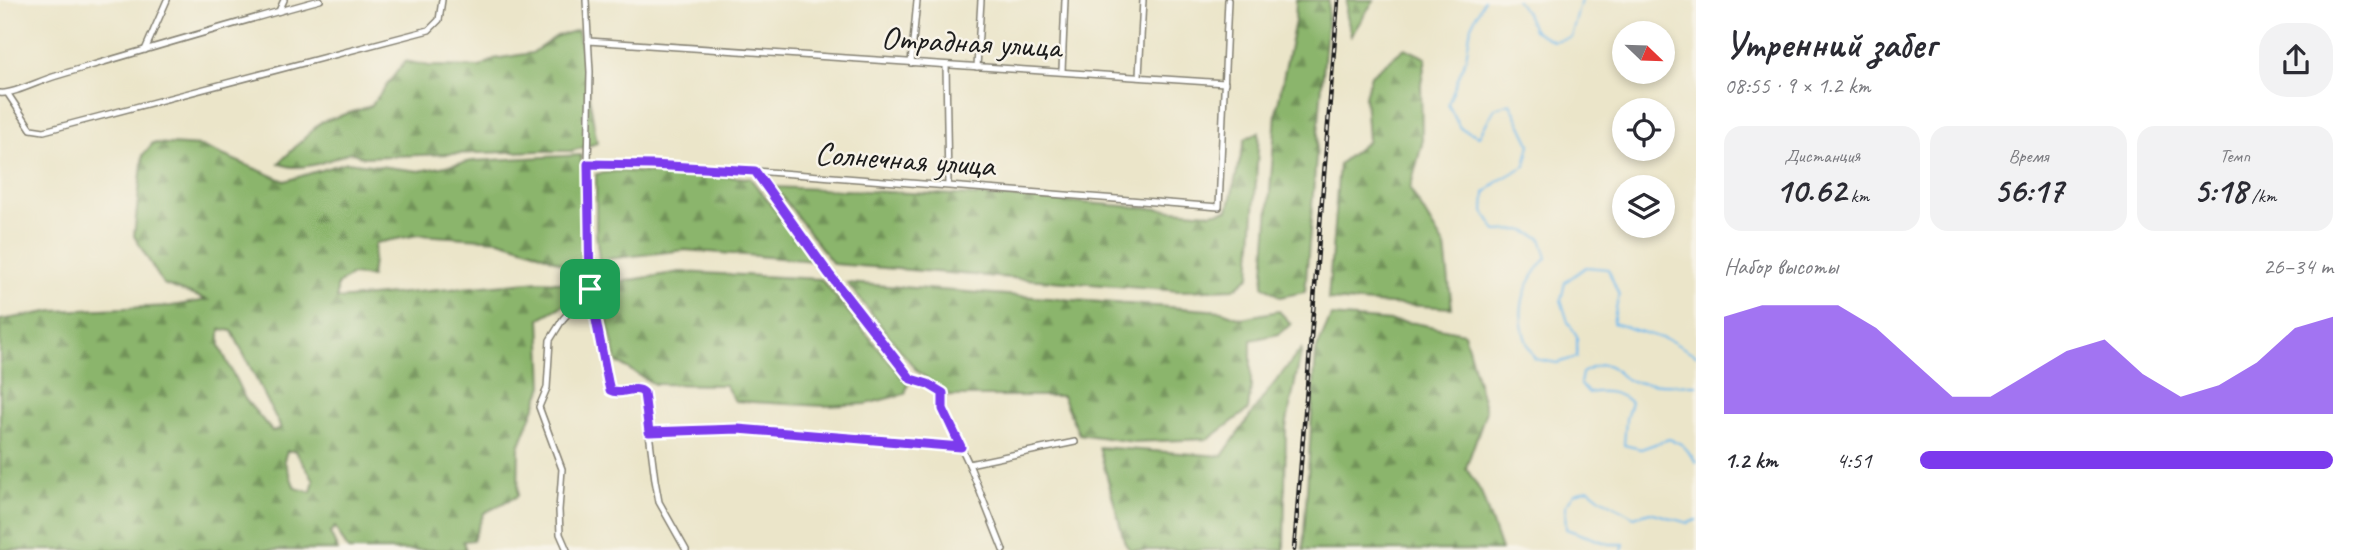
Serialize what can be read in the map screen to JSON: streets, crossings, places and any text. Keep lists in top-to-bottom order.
{
  "streets": {
    "street": ["Отрадная улица", "Солнечная улица"]
  },
  "crossings": [
    ["Отрадная улица", "Солнечная улица"]
  ],
  "north": "bottom right",
  "page": {
    "heading": ["Утренний забег", "08:55 · 9 × 1.2 km"],
    "stats": [
      ["Дистанция", "10.62 km"],
      ["Время", "56:17"],
      ["Темп", "5:18 /km"]
    ],
    "chart": ["Набор высоты", "26–34 m"],
    "list": [
      {
        "name": "1.2 km",
        "note": "4:51"
      }
    ]
  }
}
